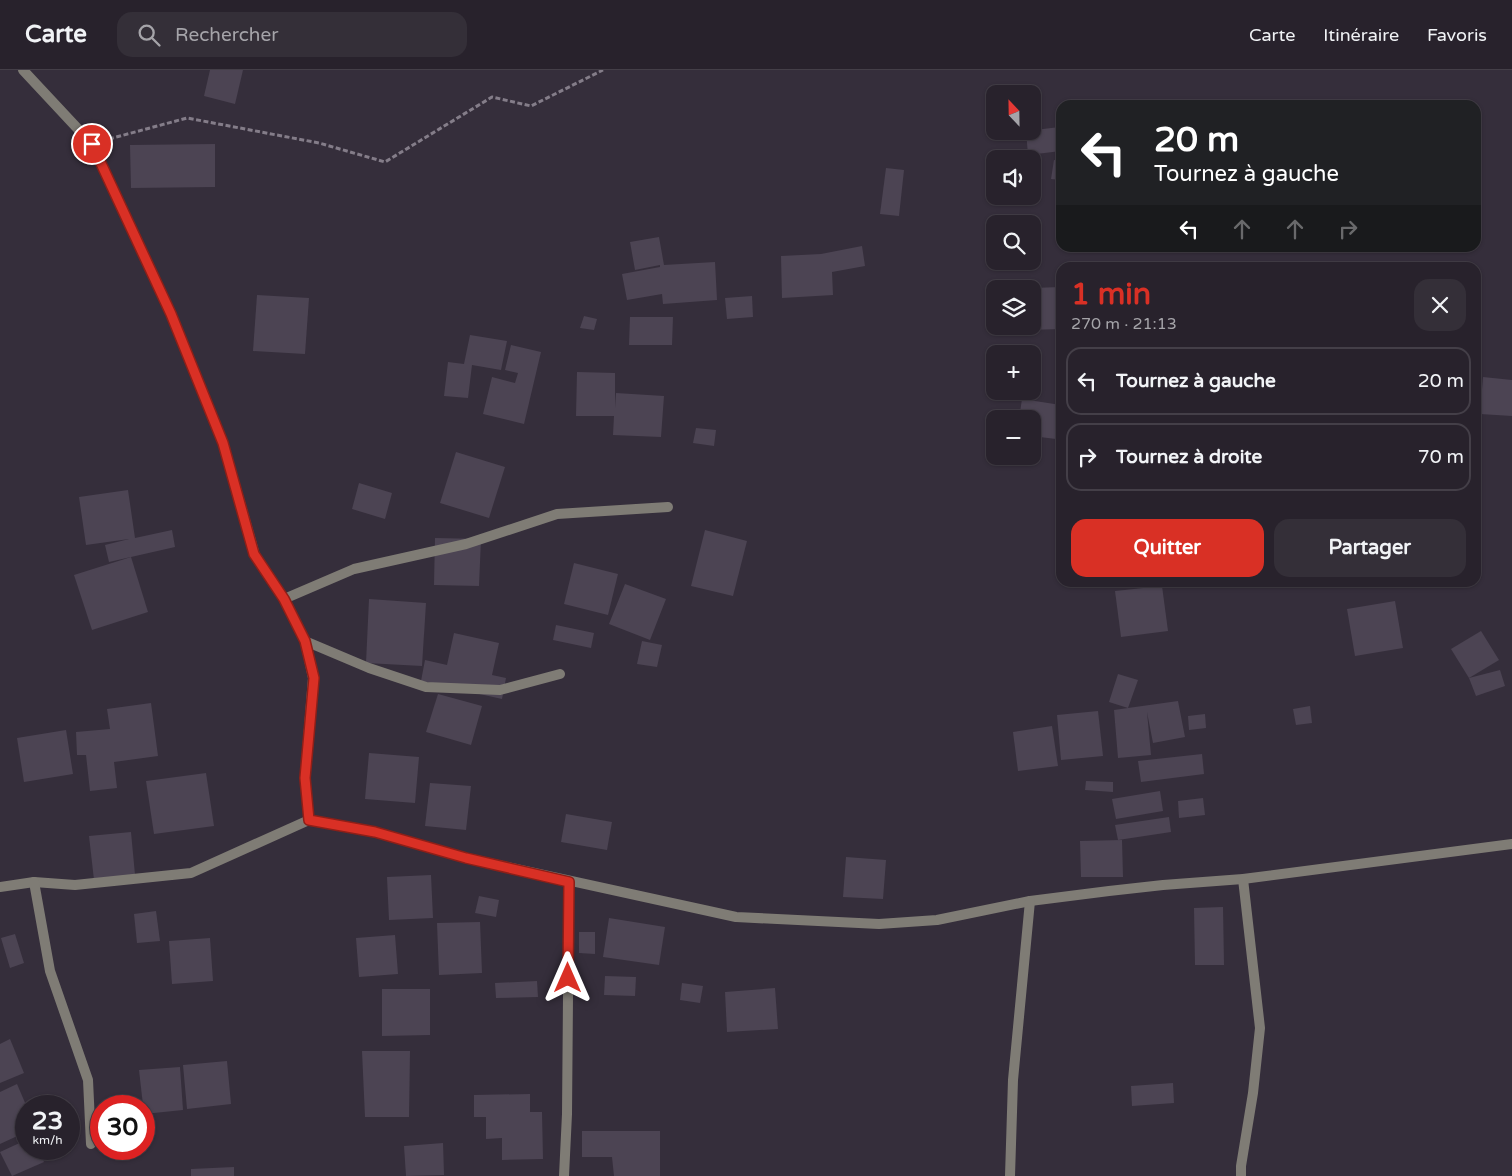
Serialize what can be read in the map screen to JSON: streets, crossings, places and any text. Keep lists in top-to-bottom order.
{
  "north": "top",
  "page": {
    "header": "Carte",
    "search": "Rechercher",
    "nav": ["Carte", "Itinéraire", "Favoris"],
    "map_buttons": ["+", "−"],
    "turn": ["20 m", "Tournez à gauche"],
    "heading": ["1 min", "270 m · 21:13"],
    "list": [
      {
        "name": "Tournez à gauche",
        "value": "20 m"
      },
      {
        "name": "Tournez à droite",
        "value": "70 m"
      }
    ],
    "buttons": ["Quitter", "Partager"],
    "speed": "23 km/h",
    "limit": "30"
  }
}
